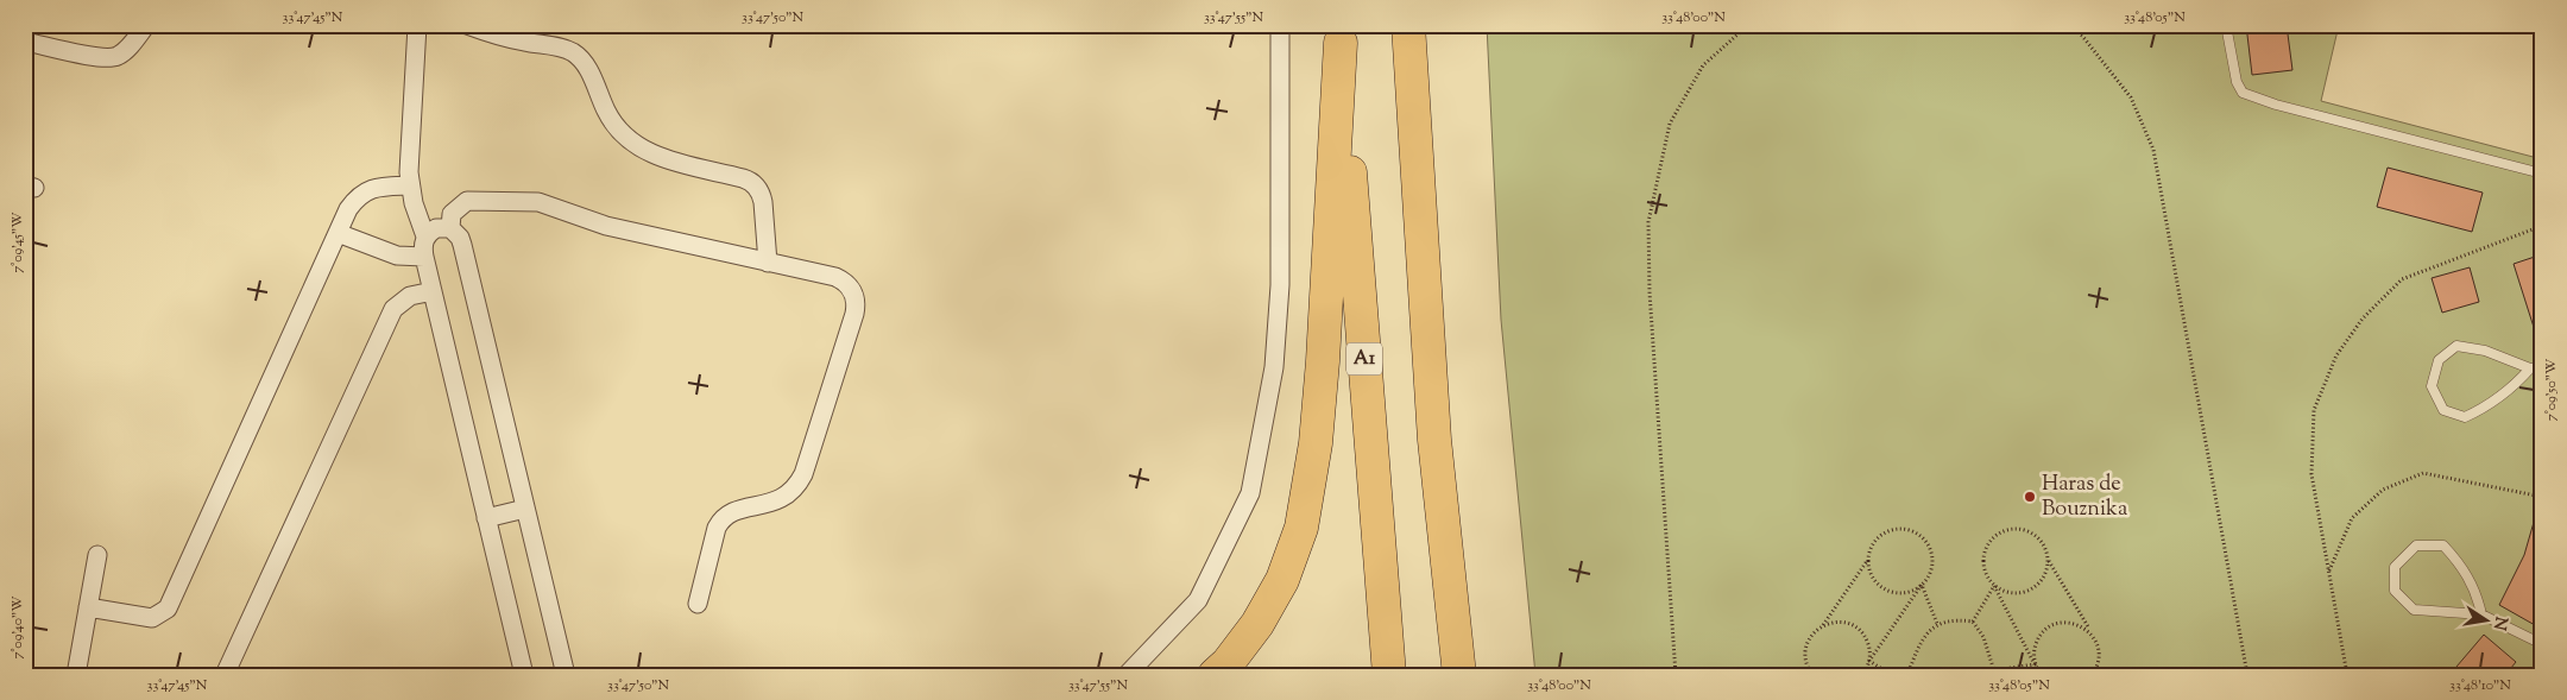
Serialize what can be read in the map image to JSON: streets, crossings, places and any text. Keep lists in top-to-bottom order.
{
  "streets": {
    "highway": ["A1"]
  },
  "places": ["Haras de Bouznika"],
  "north": "right",
  "coordinates": [
    "33°47'45\"N",
    "33°47'50\"N",
    "33°47'55\"N",
    "33°48'00\"N",
    "33°48'05\"N",
    "7°09'45\"W",
    "7°09'50\"W",
    "7°09'40\"W",
    "33°48'10\"N"
  ]
}
